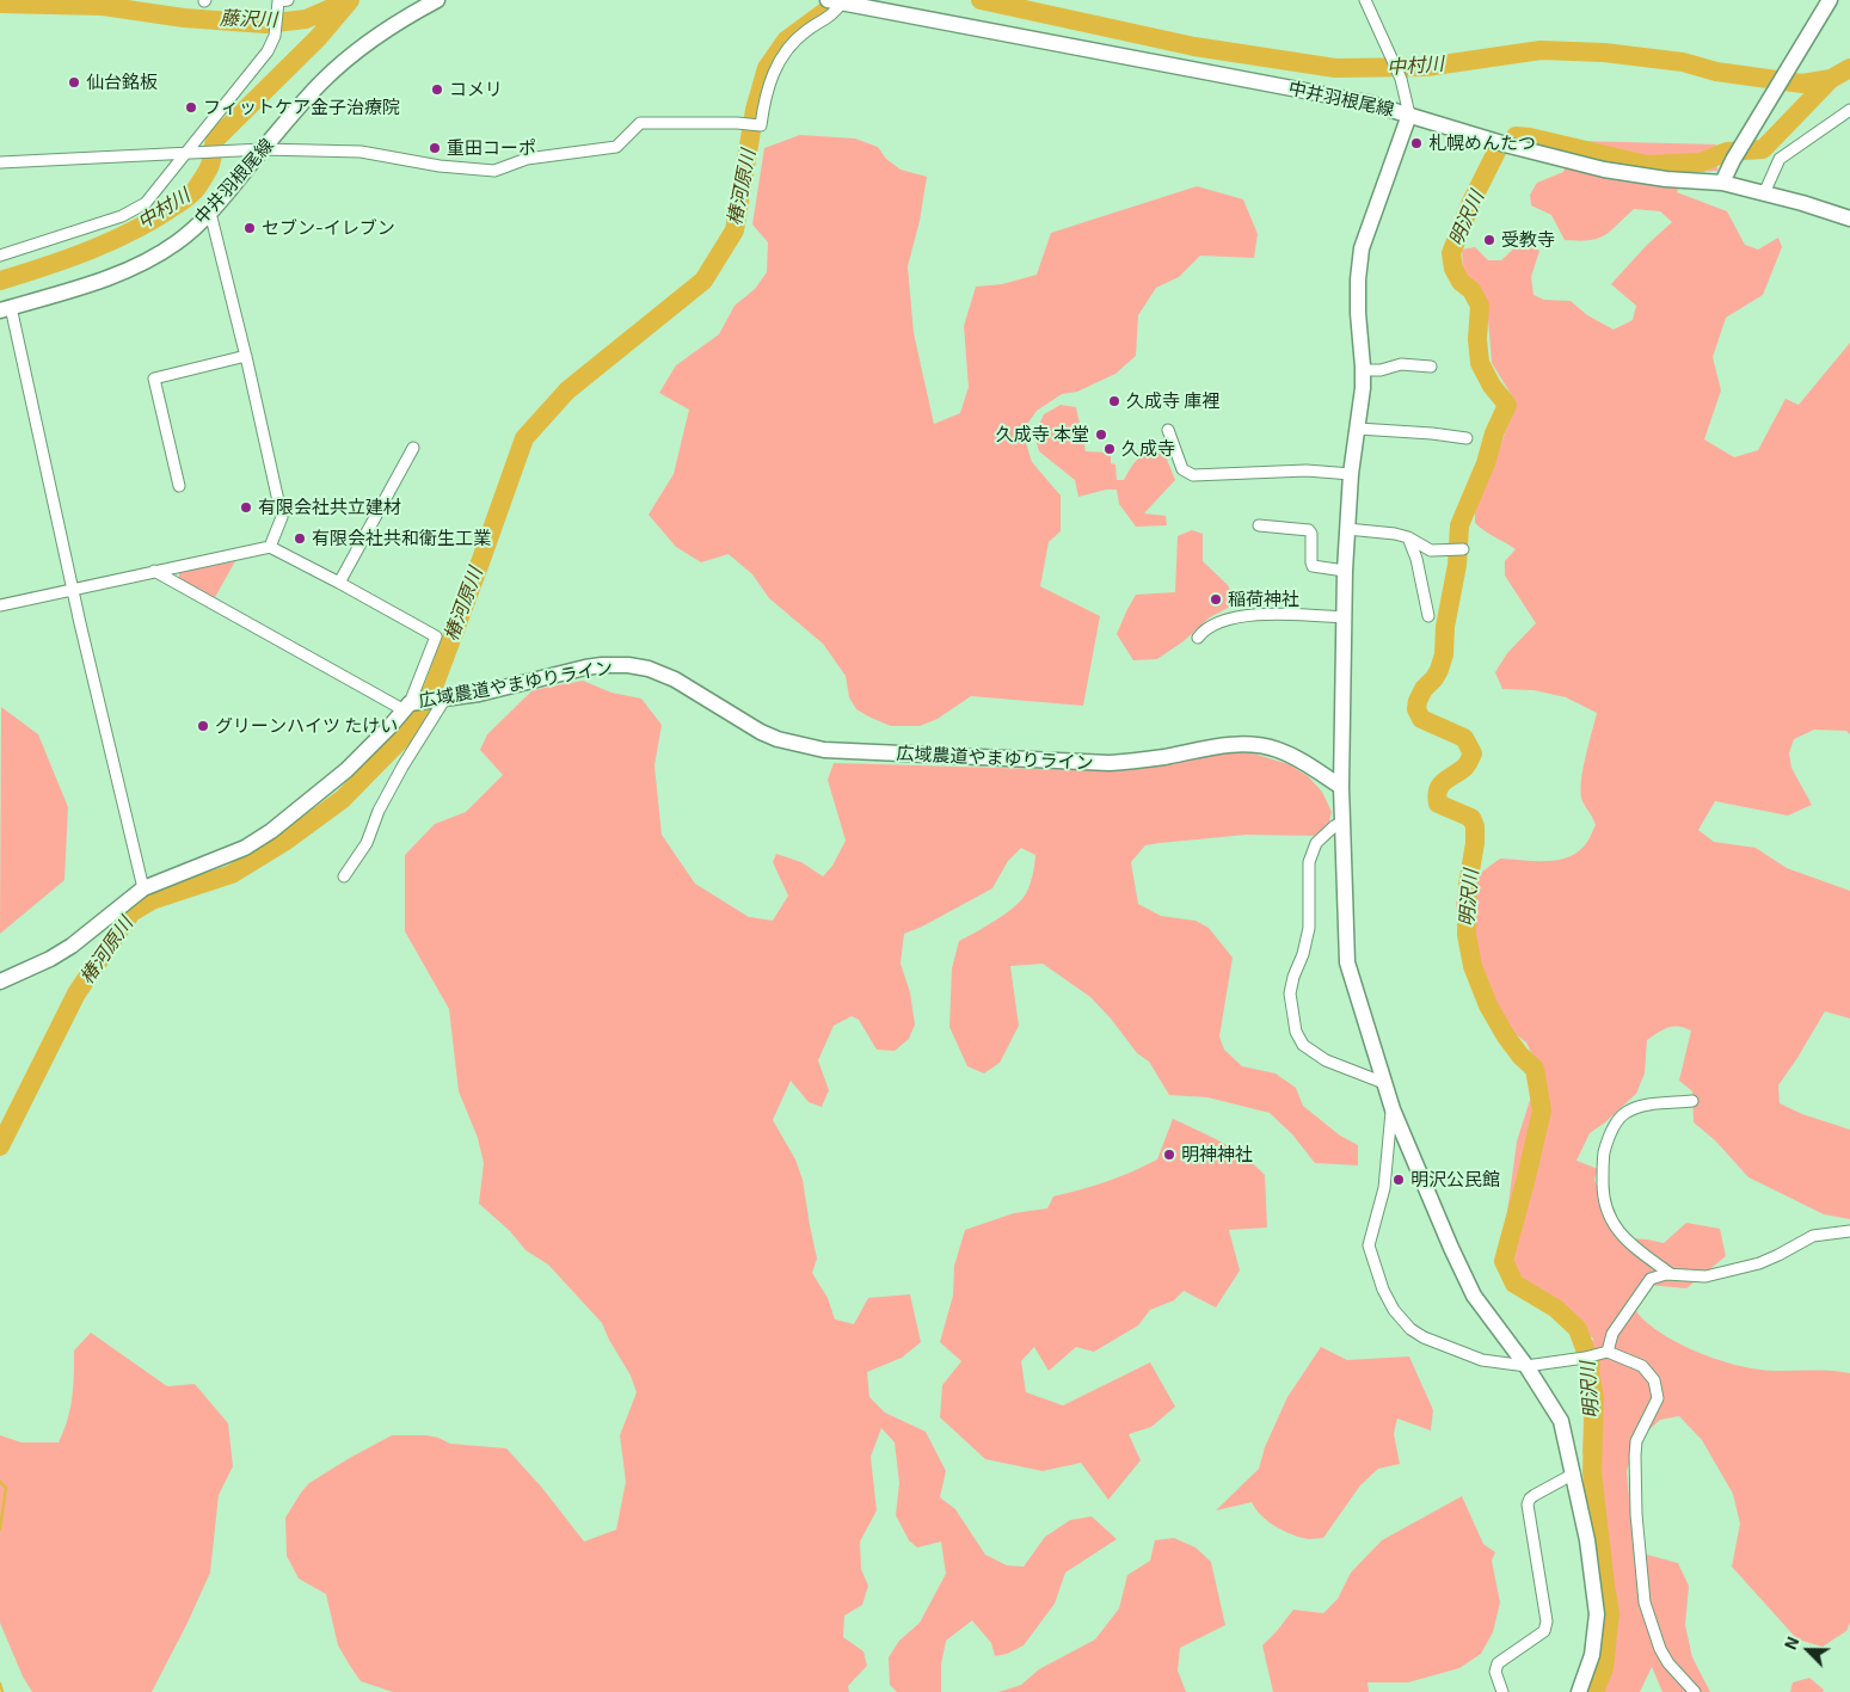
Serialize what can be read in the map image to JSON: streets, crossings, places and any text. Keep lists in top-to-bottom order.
{
  "streets": {
    "street": ["中井羽根尾線", "広域農道やまゆりライン"]
  },
  "water": [
    "藤沢川",
    "中村川",
    "椿河原川",
    "明沢川"
  ],
  "places": [
    "仙台銘板",
    "コメリ",
    "フィットケア金子治療院",
    "札幌めんたつ",
    "重田コーポ",
    "セブン-イレブン",
    "受教寺",
    "久成寺 庫裡",
    "久成寺 本堂",
    "久成寺",
    "有限会社共立建材",
    "有限会社共和衛生工業",
    "稲荷神社",
    "グリーンハイツ たけい",
    "明神神社",
    "明沢公民館"
  ],
  "north": "top left"
}
